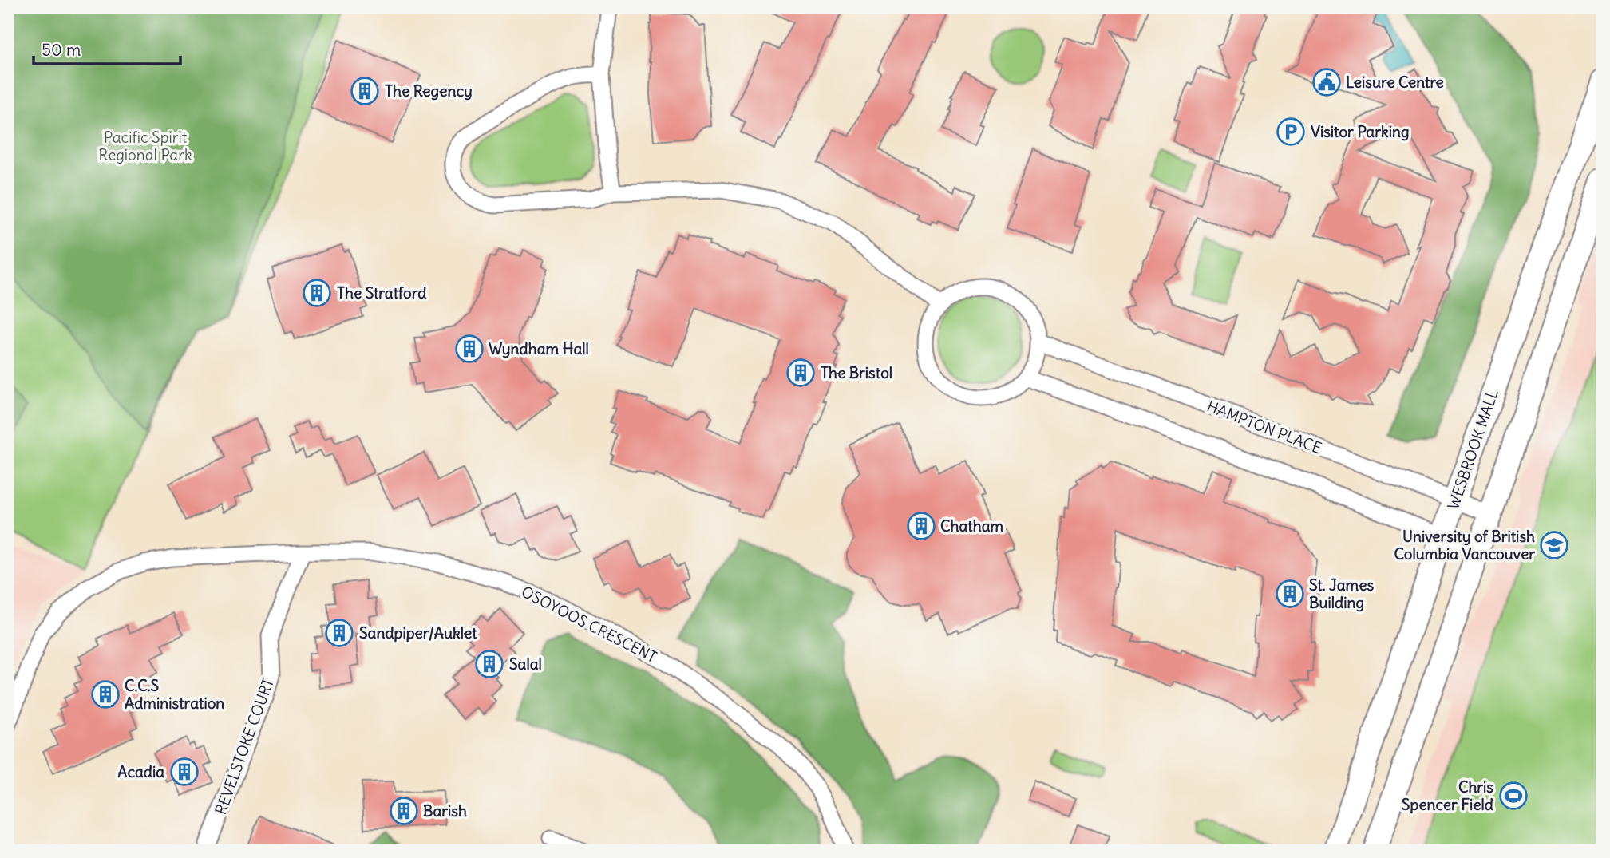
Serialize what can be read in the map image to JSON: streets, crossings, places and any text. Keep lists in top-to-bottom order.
{
  "streets": {
    "main road": ["WESBROOK MALL"],
    "street": ["HAMPTON PLACE", "OSOYOOS CRESCENT", "REVELSTOKE COURT"]
  },
  "crossings": [
    ["HAMPTON PLACE", "WESBROOK MALL"],
    ["OSOYOOS CRESCENT", "REVELSTOKE COURT"]
  ],
  "parks": ["Pacific Spirit Regional Park"],
  "places": {
    "public building": ["Leisure Centre"],
    "building": [
      "The Regency",
      "The Stratford",
      "Wyndham Hall",
      "The Bristol",
      "Chatham",
      "St. James Building",
      "Sandpiper/Auklet",
      "Salal",
      "C.C.S Administration",
      "Acadia",
      "Barish"
    ],
    "parking": ["Visitor Parking"],
    "school or university": ["University of British Columbia Vancouver"],
    "sports": ["Chris Spencer Field"]
  },
  "scale_bar": "50 m"
}
